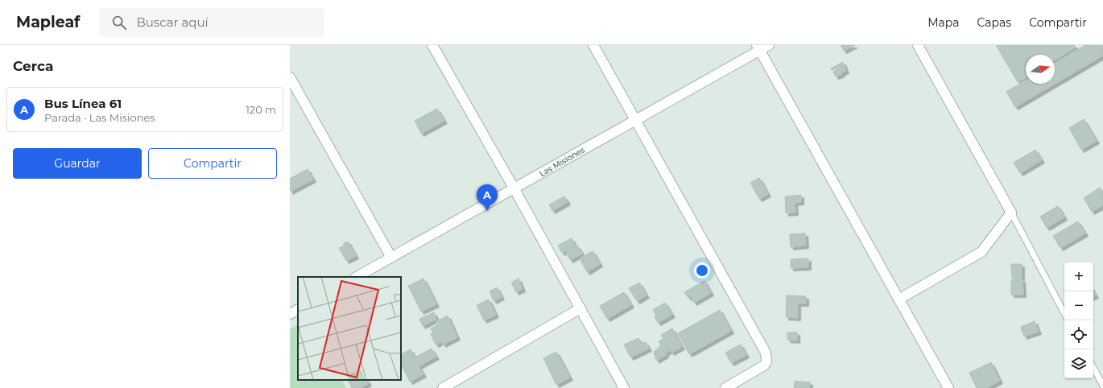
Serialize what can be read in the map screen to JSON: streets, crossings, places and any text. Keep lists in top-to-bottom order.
{
  "streets": {
    "street": ["Las Misiones"]
  },
  "north": "right",
  "page": {
    "header": "Mapleaf",
    "search": "Buscar aquí",
    "nav": ["Mapa", "Capas", "Compartir"],
    "heading": "Cerca",
    "list": [
      {
        "mark": "A",
        "name": "Bus Línea 61",
        "note": "Parada · Las Misiones",
        "value": "120 m"
      }
    ],
    "buttons": ["Guardar", "Compartir"],
    "pins": "A",
    "map_buttons": ["+", "−"]
  }
}
